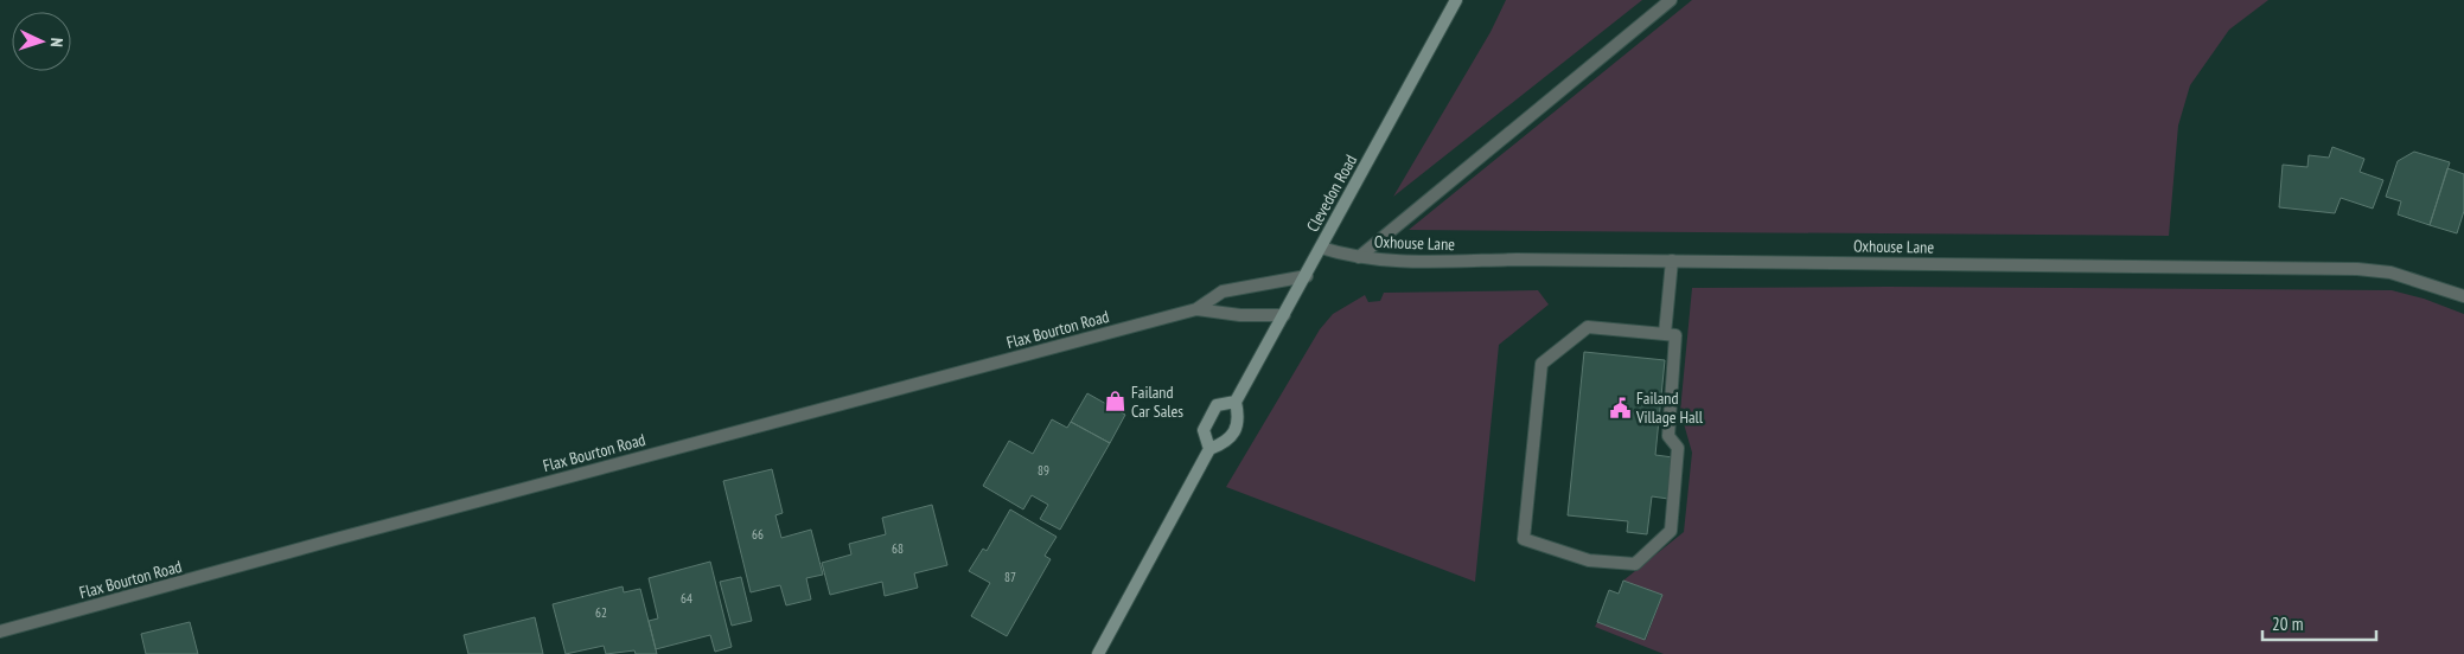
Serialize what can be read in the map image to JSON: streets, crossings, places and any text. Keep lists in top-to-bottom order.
{
  "streets": {
    "main road": ["Clevedon Road"],
    "street": ["Oxhouse Lane", "Flax Bourton Road"]
  },
  "crossings": [
    ["Clevedon Road", "Oxhouse Lane"],
    ["Clevedon Road", "Flax Bourton Road"]
  ],
  "places": {
    "shop": ["Failand Car Sales"],
    "public building": ["Failand Village Hall"]
  },
  "house_numbers": [
    "89",
    "66",
    "68",
    "87",
    "64",
    "62"
  ],
  "scale_bar": "20 m",
  "north": "right"
}
